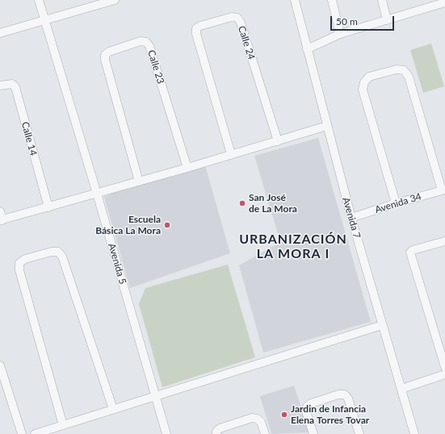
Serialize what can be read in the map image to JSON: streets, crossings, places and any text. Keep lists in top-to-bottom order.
{
  "streets": {
    "street": [
      "Calle 24",
      "Calle 23",
      "Calle 14",
      "Avenida 34",
      "Avenida 7",
      "Avenida 5"
    ]
  },
  "crossings": [
    ["Avenida 34", "Avenida 7"]
  ],
  "districts": ["URBANIZACIÓN LA MORA I"],
  "places": ["San José de La Mora", "Escuela Básica La Mora", "Jardin de Infancia Elena Torres Tovar"],
  "scale_bar": "50 m"
}
